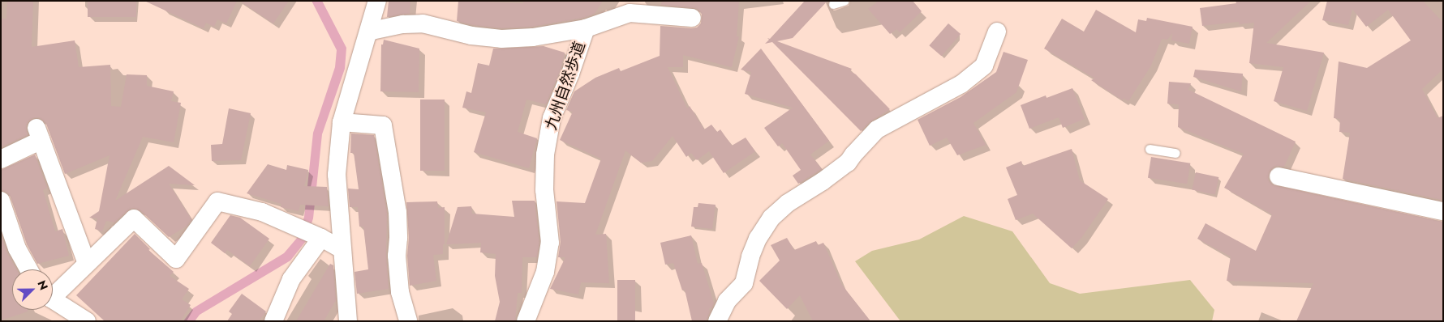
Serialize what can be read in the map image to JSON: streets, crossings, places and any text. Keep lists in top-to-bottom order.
{
  "streets": {
    "street": ["九州自然歩道"]
  },
  "north": "top right"
}
